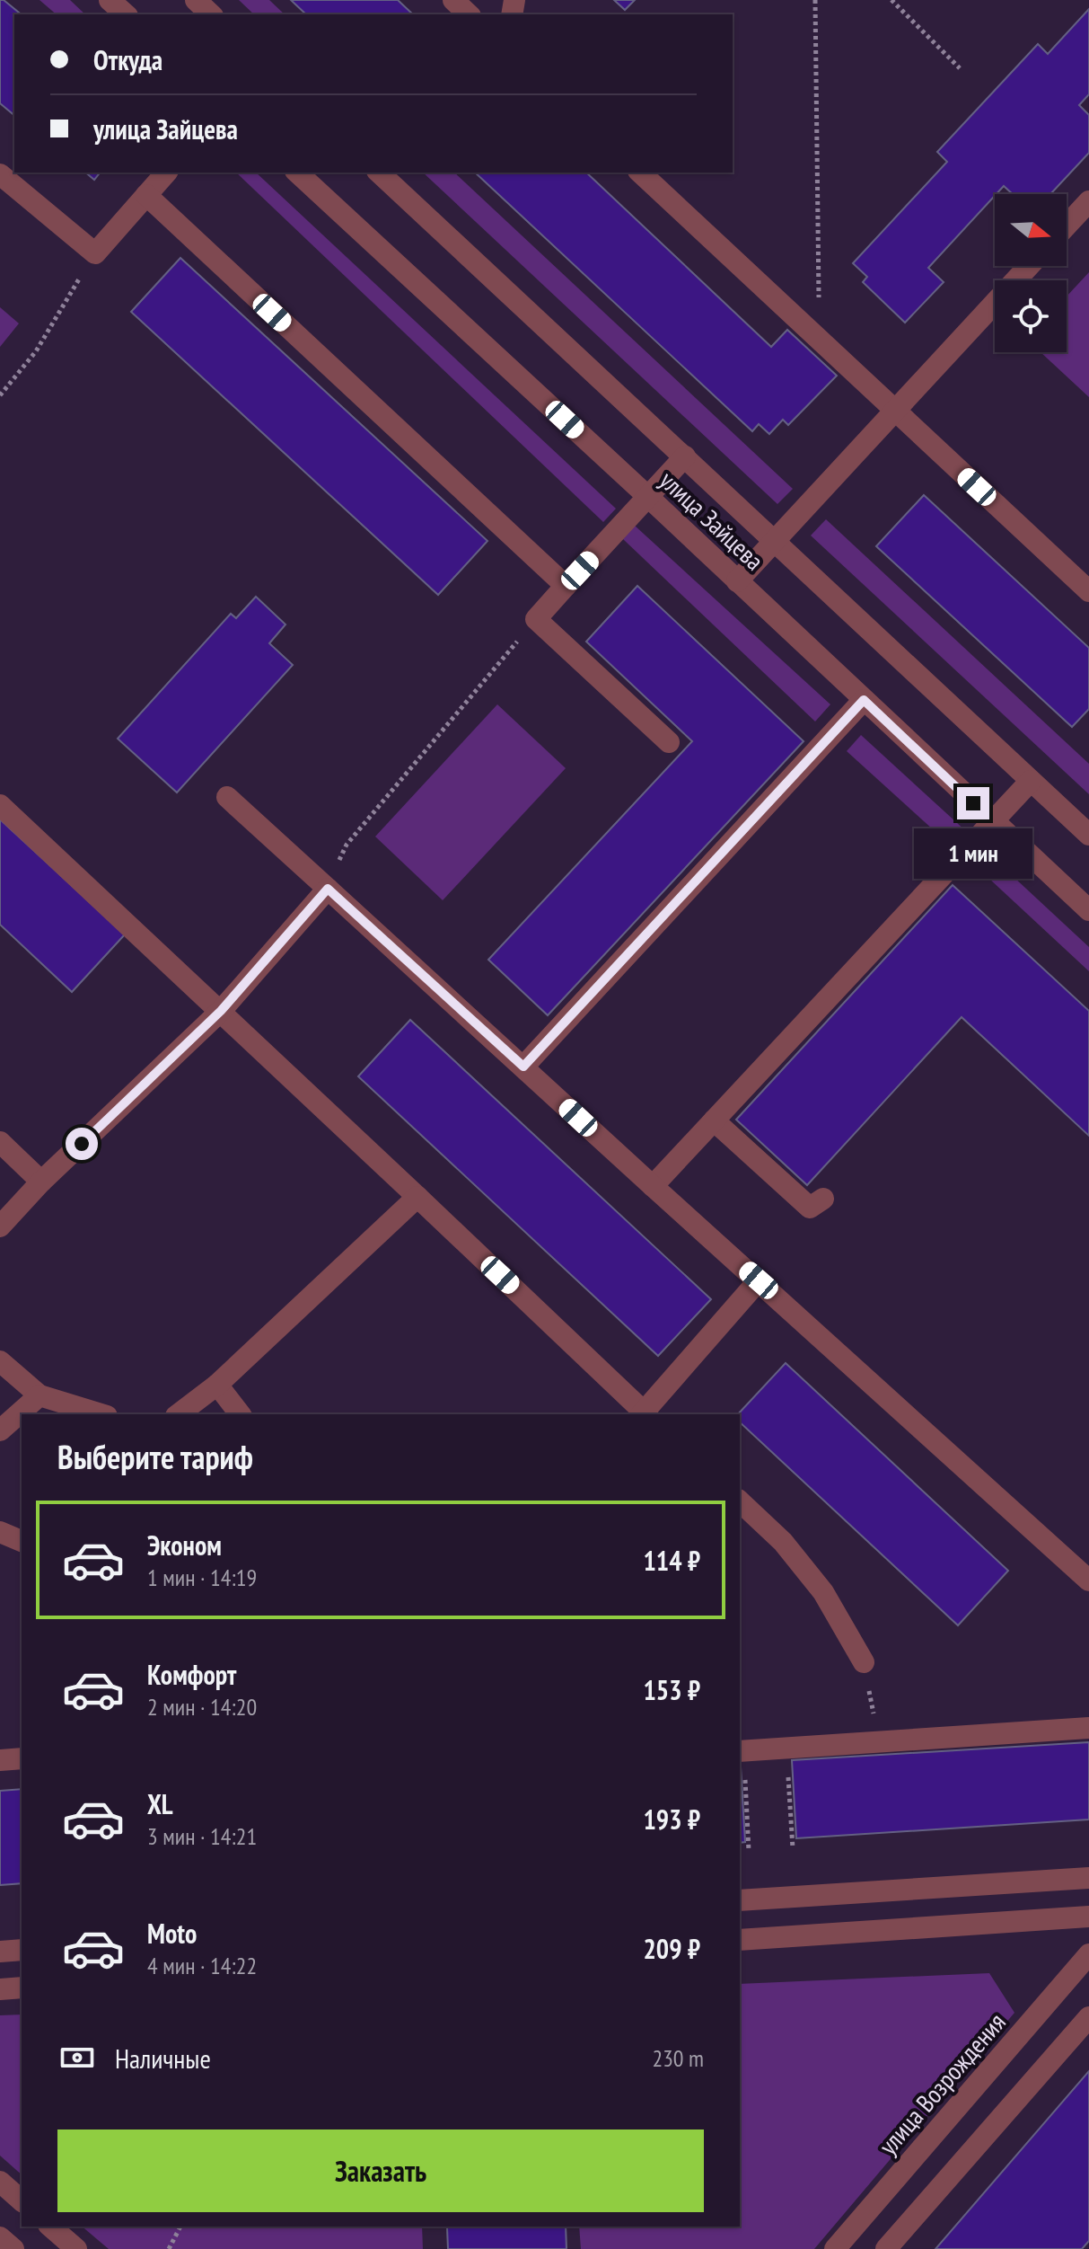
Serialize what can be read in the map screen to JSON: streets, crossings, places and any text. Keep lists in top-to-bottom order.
{
  "streets": {
    "street": ["улица Зайцева", "улица Возрождения"]
  },
  "north": "right",
  "page": {
    "banner": ["Откуда", "улица Зайцева"],
    "bubble": "1 мин",
    "heading": "Выберите тариф",
    "list": [
      {
        "name": "Эконом",
        "note": "1 мин · 14:19",
        "value": "114 ₽"
      },
      {
        "name": "Комфорт",
        "note": "2 мин · 14:20",
        "value": "153 ₽"
      },
      {
        "name": "XL",
        "note": "3 мин · 14:21",
        "value": "193 ₽"
      },
      {
        "name": "Moto",
        "note": "4 мин · 14:22",
        "value": "209 ₽"
      }
    ],
    "pay": ["Наличные", "230 m"],
    "buttons": "Заказать"
  }
}
